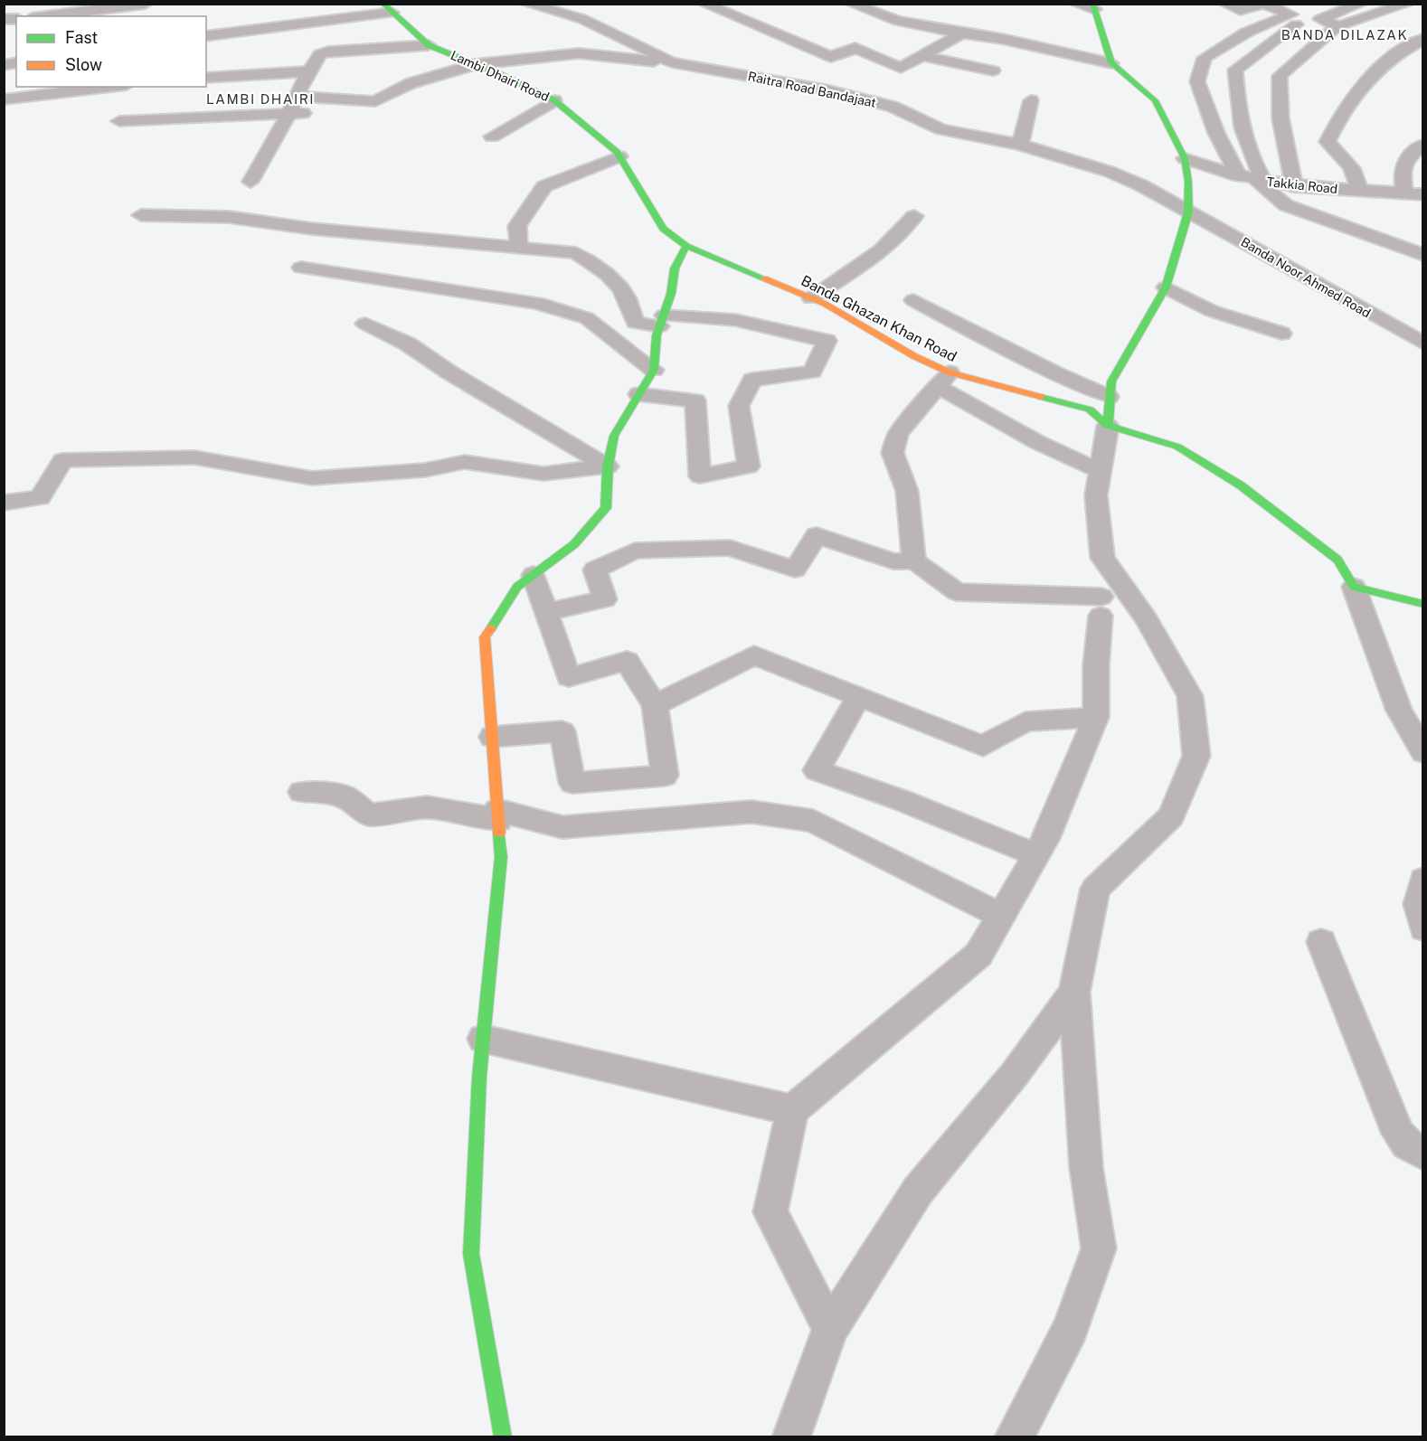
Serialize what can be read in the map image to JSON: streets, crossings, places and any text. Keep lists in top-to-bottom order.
{
  "streets": {
    "street": [
      "Lambi Dhairi Road",
      "Raitra Road Bandajaat",
      "Takkia Road",
      "Banda Noor Ahmed Road",
      "Banda Ghazan Khan Road"
    ]
  },
  "crossings": [
    ["Lambi Dhairi Road", "Banda Ghazan Khan Road"],
    ["Raitra Road Bandajaat", "Banda Noor Ahmed Road"]
  ],
  "districts": ["BANDA DILAZAK", "LAMBI DHAIRI"],
  "legend": ["Fast", "Slow"]
}
